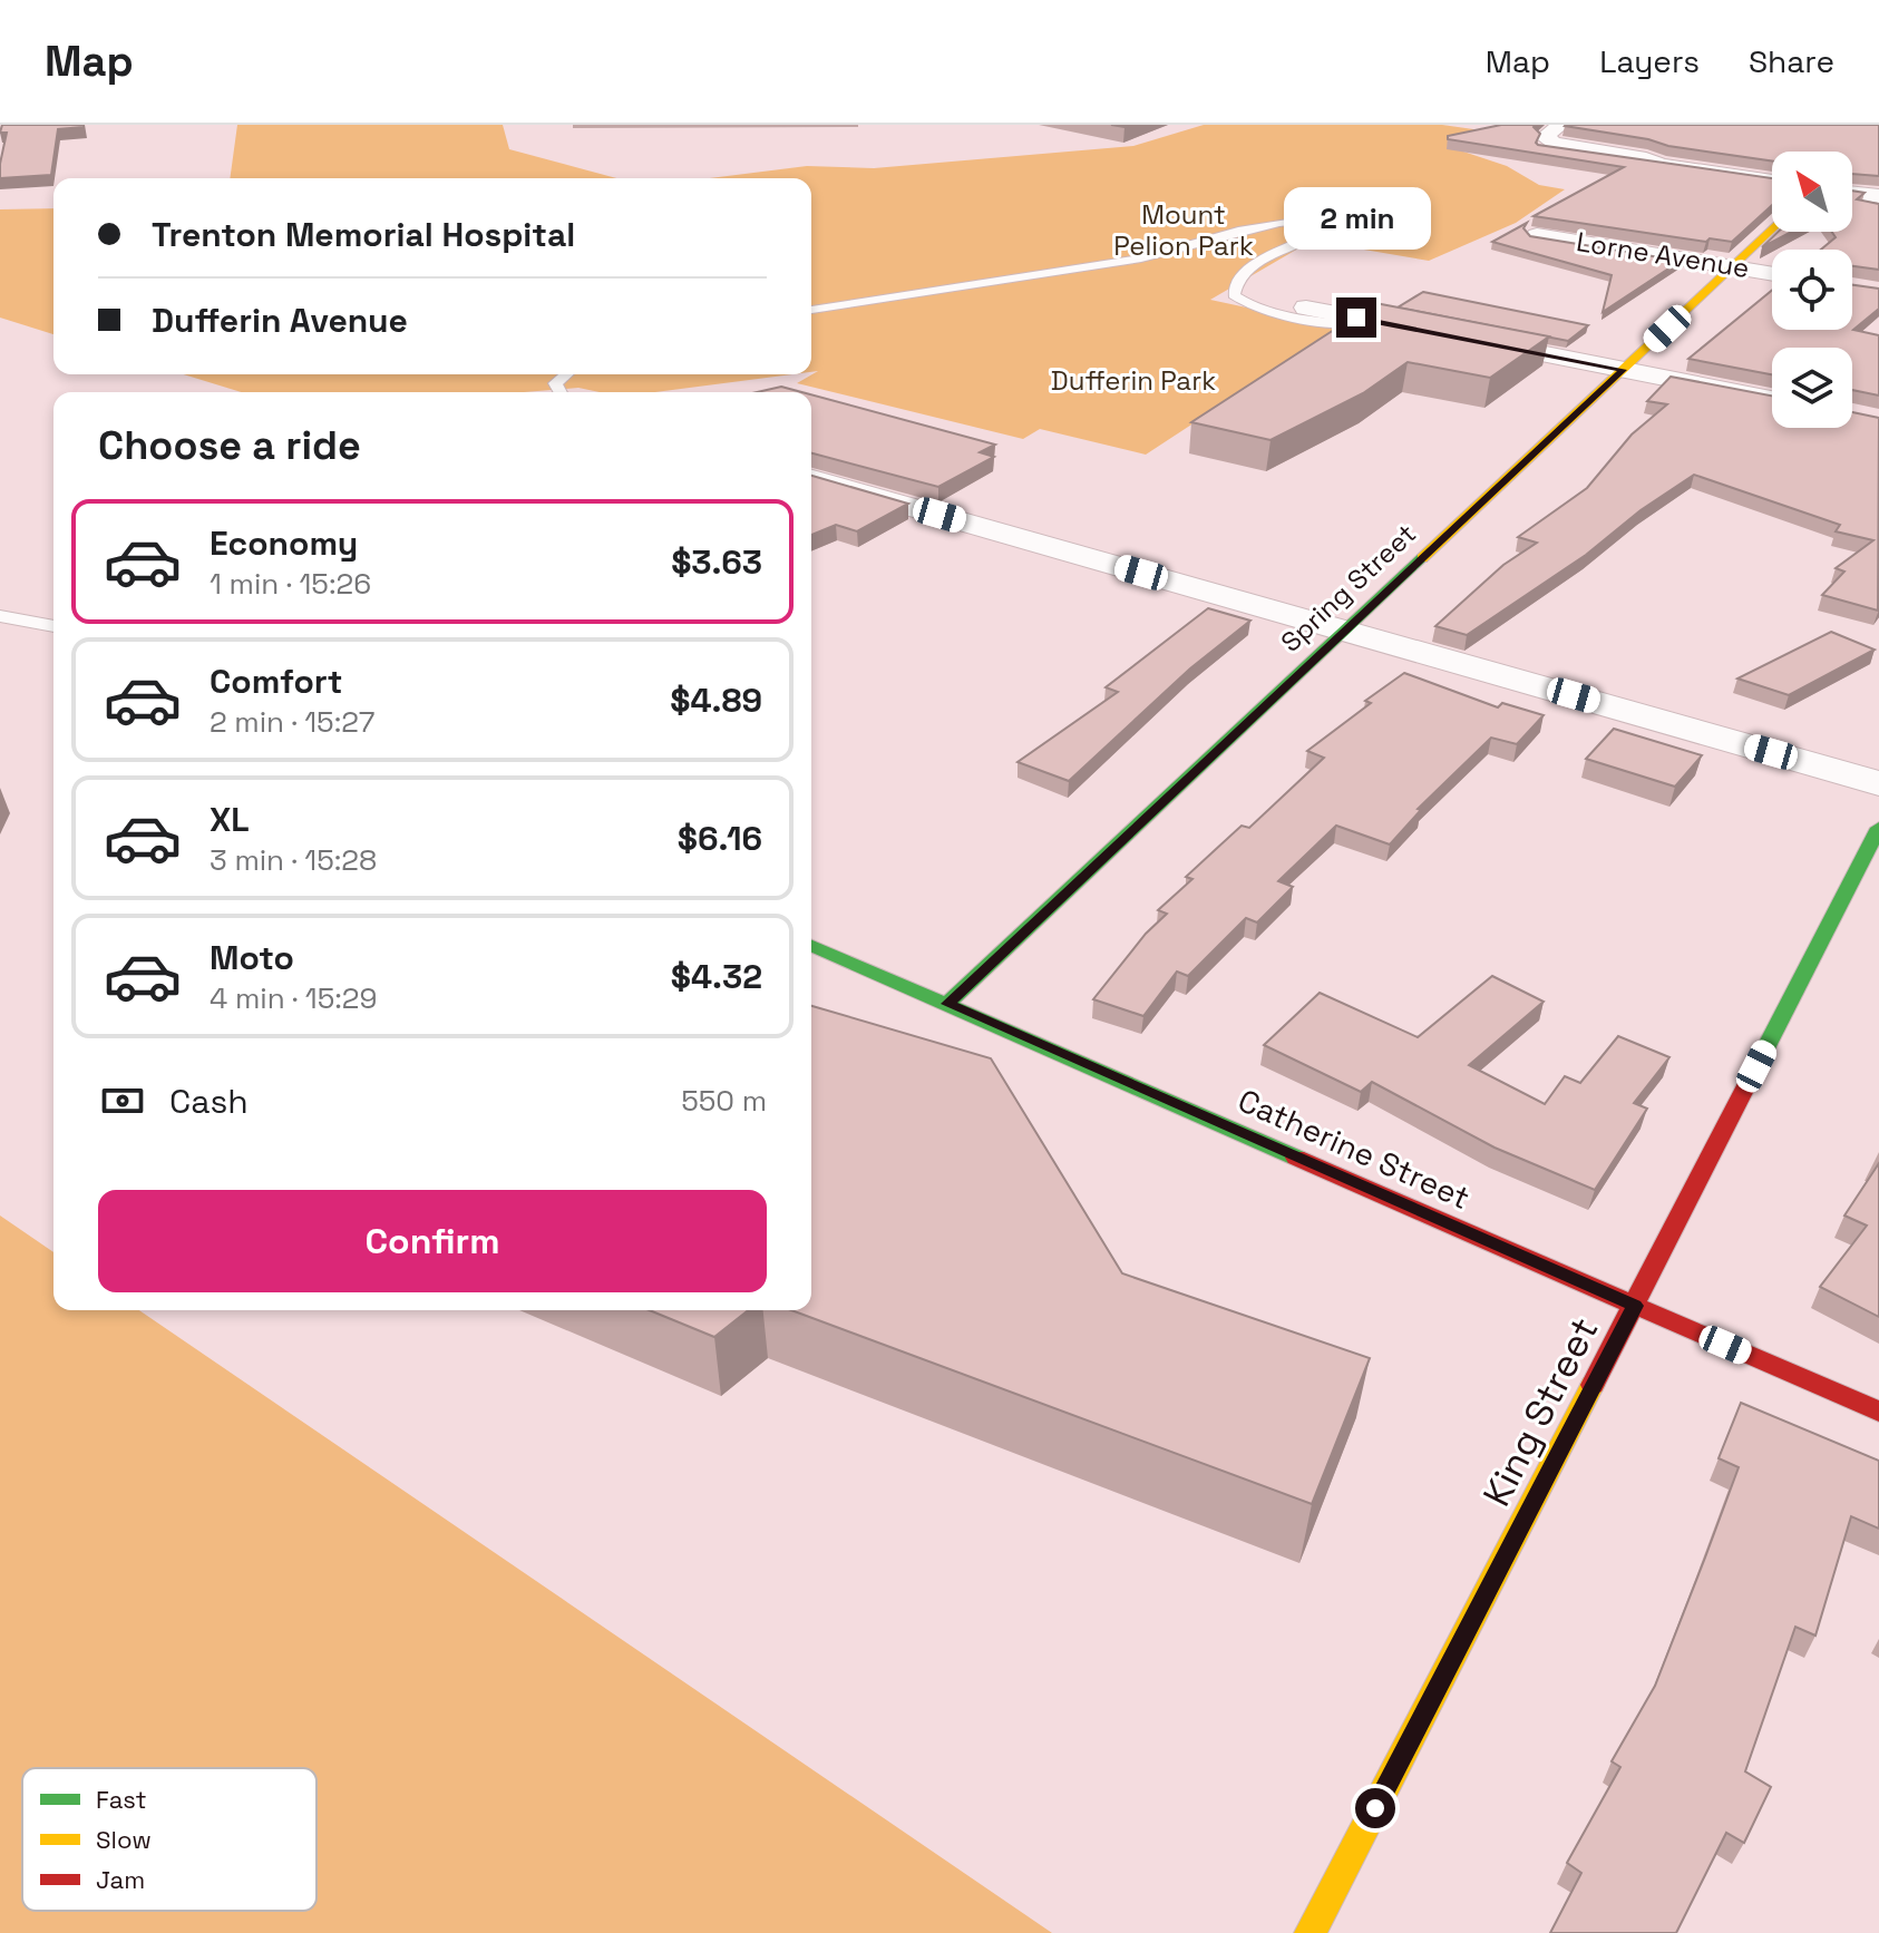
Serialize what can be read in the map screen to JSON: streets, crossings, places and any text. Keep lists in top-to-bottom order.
{
  "streets": {
    "street": [
      "Lorne Avenue",
      "Spring Street",
      "Catherine Street",
      "King Street"
    ]
  },
  "crossings": [
    ["Lorne Avenue", "Spring Street"],
    ["Spring Street", "Catherine Street"],
    ["Catherine Street", "King Street"]
  ],
  "parks": ["Mount Pelion Park", "Dufferin Park"],
  "legend": ["Fast", "Slow", "Jam"],
  "north": "top left",
  "page": {
    "header": "Map",
    "nav": ["Map", "Layers", "Share"],
    "banner": ["Trenton Memorial Hospital", "Dufferin Avenue"],
    "bubble": "2 min",
    "heading": "Choose a ride",
    "list": [
      {
        "name": "Economy",
        "note": "1 min · 15:26",
        "value": "$3.63"
      },
      {
        "name": "Comfort",
        "note": "2 min · 15:27",
        "value": "$4.89"
      },
      {
        "name": "XL",
        "note": "3 min · 15:28",
        "value": "$6.16"
      },
      {
        "name": "Moto",
        "note": "4 min · 15:29",
        "value": "$4.32"
      }
    ],
    "pay": ["Cash", "550 m"],
    "buttons": "Confirm"
  }
}
